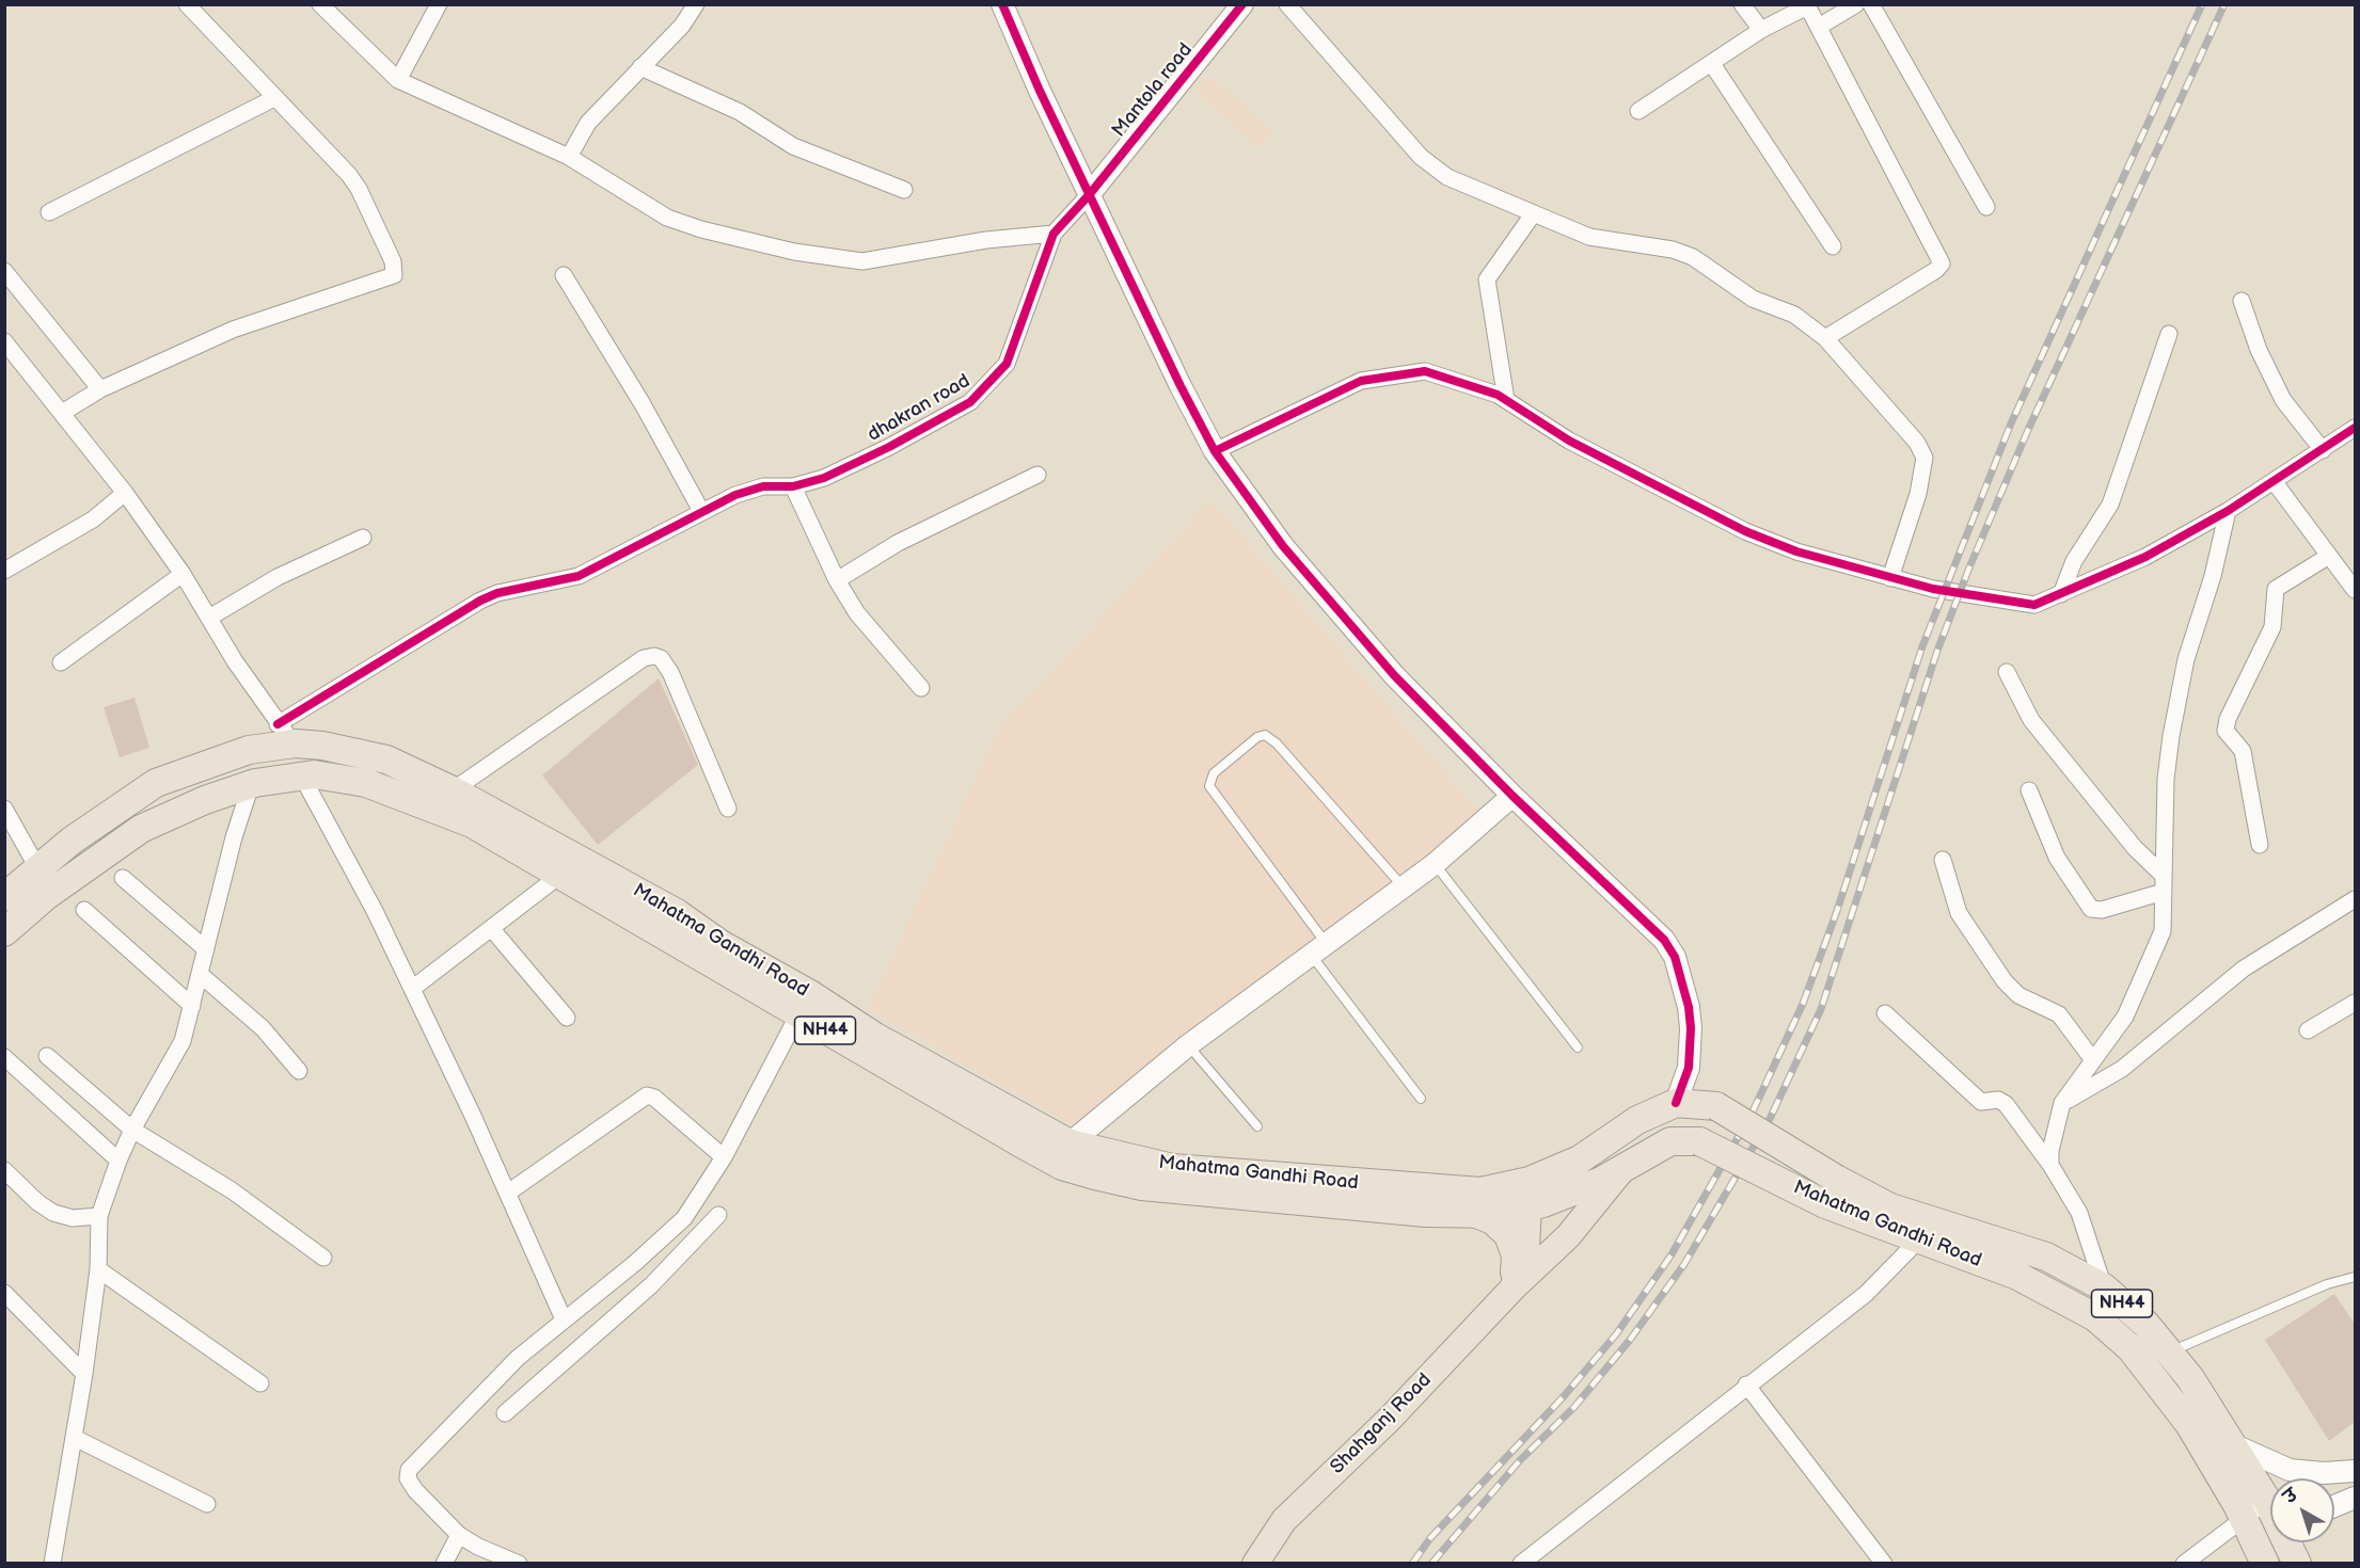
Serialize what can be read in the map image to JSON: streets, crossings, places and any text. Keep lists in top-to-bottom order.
{
  "streets": {
    "highway": ["Mahatma Gandhi Road", "NH44"],
    "main road": ["Shahganj Road"],
    "street": ["Mantola road", "dhakran road"]
  },
  "crossings": [
    ["dhakran road", "Mahatma Gandhi Road"],
    ["Mahatma Gandhi Road", "Shahganj Road"]
  ],
  "north": "top left"
}
